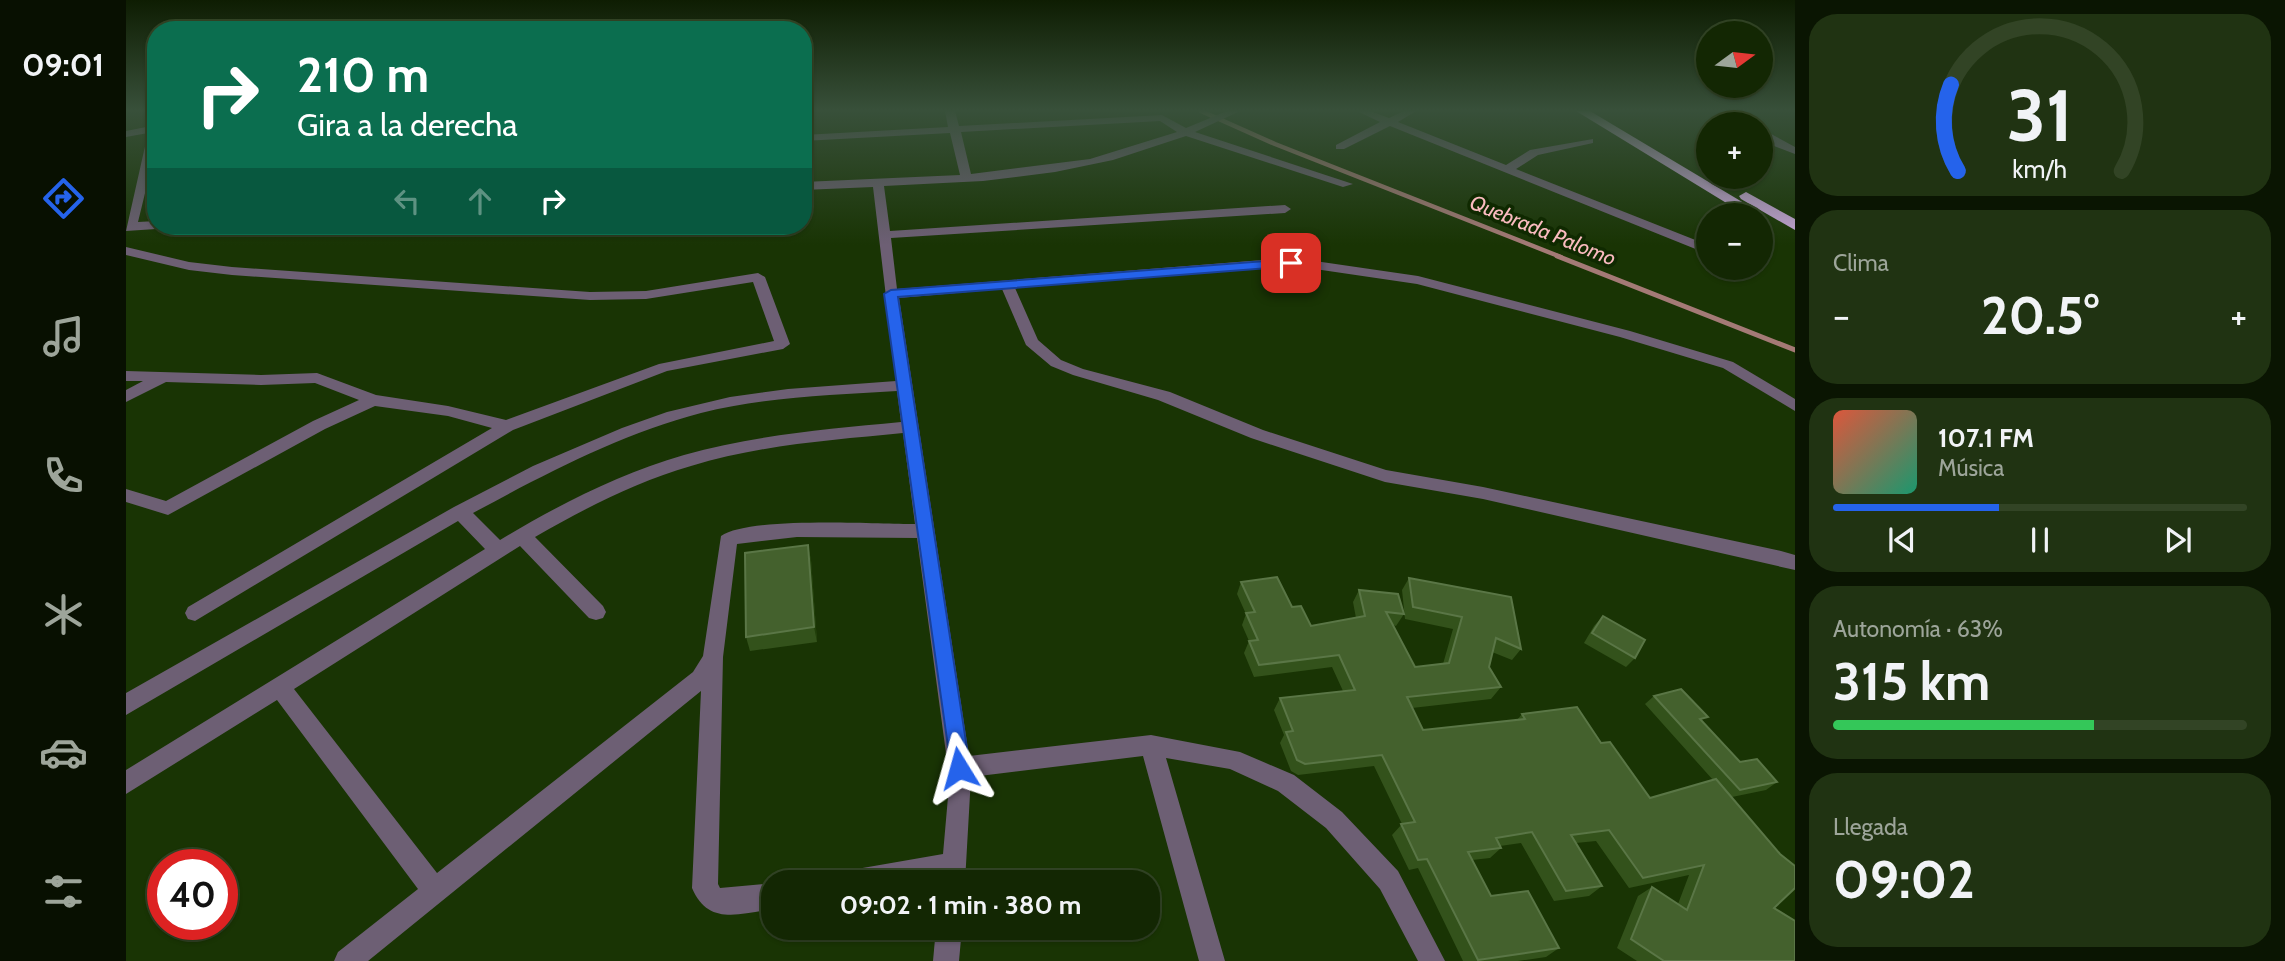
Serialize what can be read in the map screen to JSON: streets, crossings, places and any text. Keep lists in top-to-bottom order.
{
  "water": ["Quebrada Palomo"],
  "north": "right",
  "page": {
    "tabs": "09:01",
    "map_buttons": ["+", "−"],
    "turn": ["210 m", "Gira a la derecha"],
    "tile": [
      "Clima",
      ["Autonomía · 63%", "315 km"],
      ["Llegada", "09:02"]
    ],
    "heat": ["−", "20.5°", "+"],
    "song": ["107.1 FM", "Música"],
    "limit": "40",
    "trip": "09:02 · 1 min · 380 m",
    "gauge": ["31", "km/h"]
  }
}
